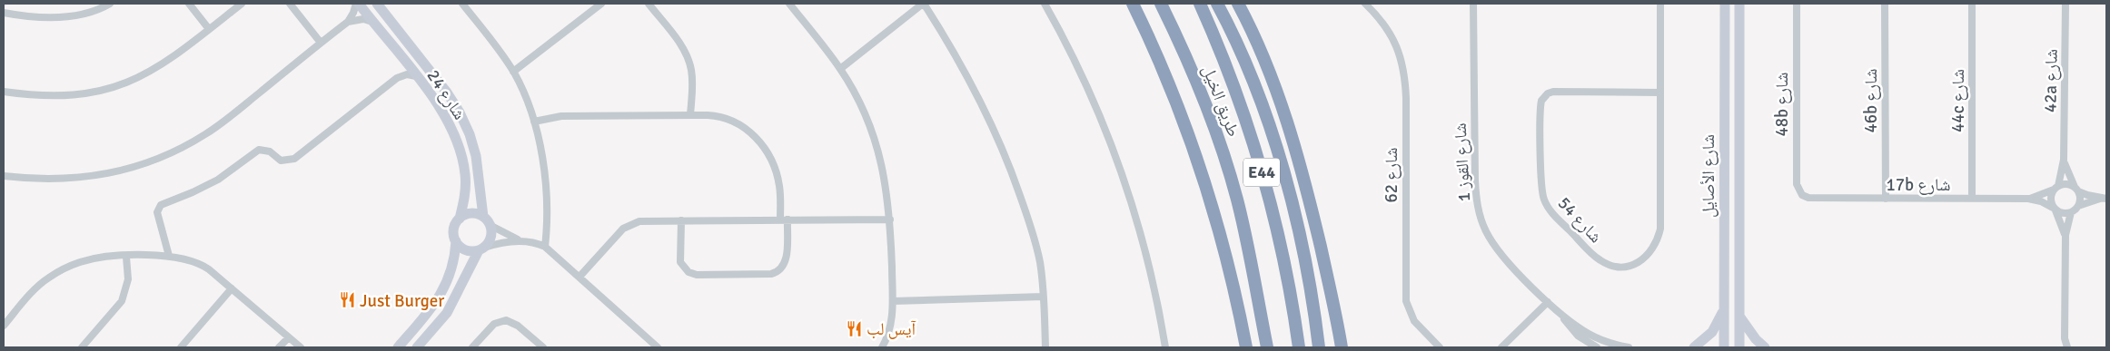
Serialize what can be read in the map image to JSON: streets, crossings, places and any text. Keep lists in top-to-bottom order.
{
  "streets": {
    "highway": ["طريق الخيل", "E44"],
    "street": [
      "42a شارع",
      "شارع 24",
      "46b شارع",
      "44c شارع",
      "48b شارع",
      "شارع القوز 1",
      "شارع 62",
      "شارع الأصايل",
      "17b شارع",
      "شارع 54"
    ]
  },
  "crossings": [
    ["42a شارع", "17b شارع"],
    ["46b شارع", "17b شارع"],
    ["44c شارع", "17b شارع"],
    ["48b شارع", "17b شارع"]
  ],
  "places": {
    "restaurant": ["Just Burger", "آيس لب"]
  }
}
